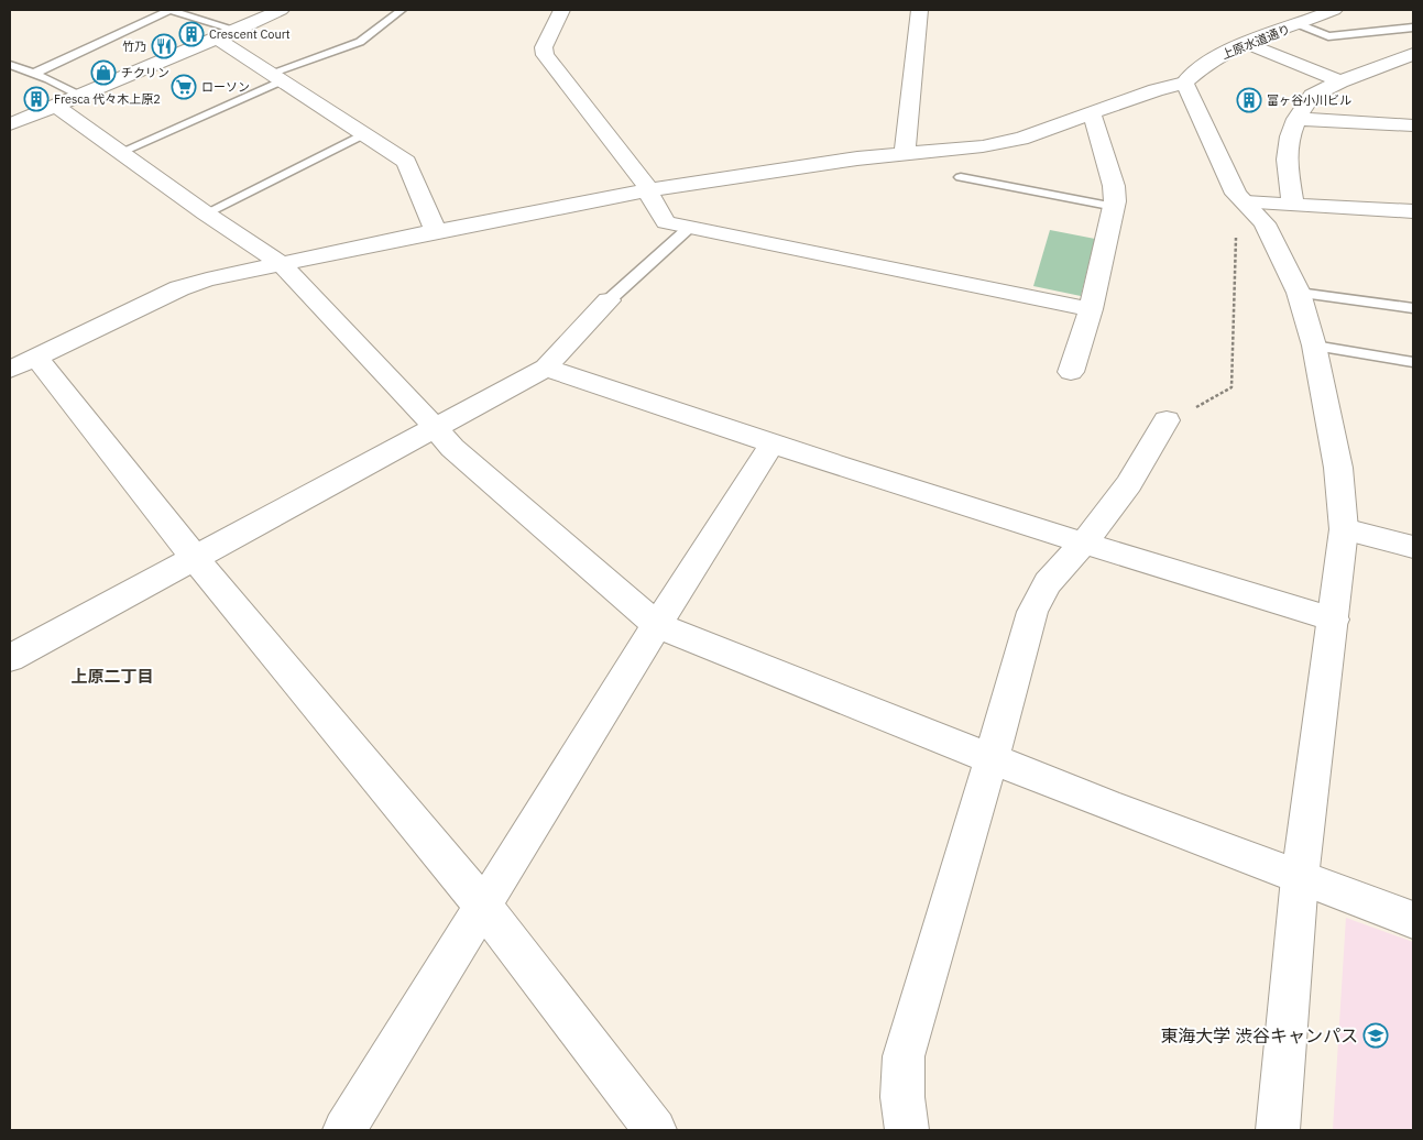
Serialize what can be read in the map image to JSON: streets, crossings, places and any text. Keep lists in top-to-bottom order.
{
  "streets": {
    "street": ["上原水道通り"]
  },
  "districts": ["上原二丁目"],
  "places": {
    "building": ["Crescent Court", "Fresca 代々木上原2", "富ヶ谷小川ビル"],
    "restaurant": ["竹乃"],
    "shop": ["チクリン"],
    "supermarket": ["ローソン"],
    "school or university": ["東海大学 渋谷キャンパス"]
  }
}
